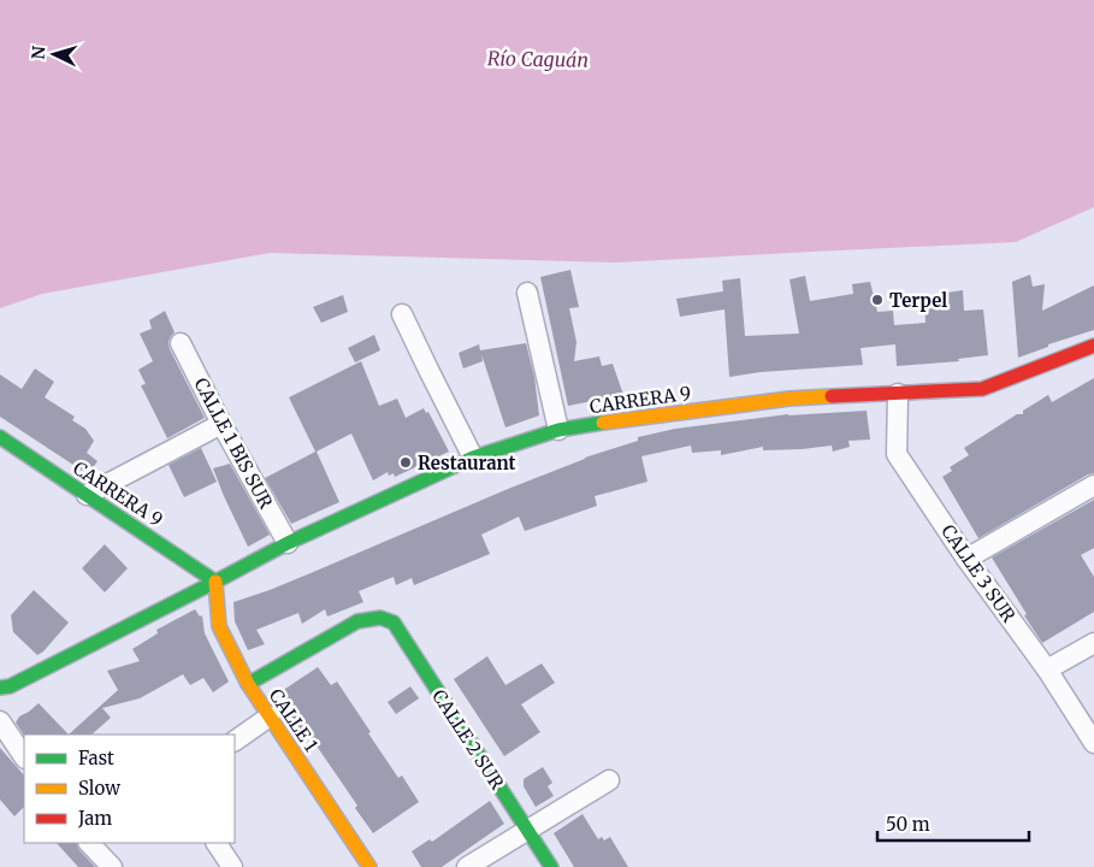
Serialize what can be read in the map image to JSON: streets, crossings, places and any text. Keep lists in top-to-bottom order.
{
  "streets": {
    "main road": ["CARRERA 9", "CALLE 1", "CALLE 2 SUR"],
    "street": ["CALLE 1 BIS SUR", "CALLE 3 SUR"]
  },
  "crossings": [
    ["CARRERA 9", "CALLE 1 BIS SUR"],
    ["CARRERA 9", "CALLE 3 SUR"],
    ["CARRERA 9", "CALLE 1"],
    ["CALLE 1", "CALLE 2 SUR"]
  ],
  "water": ["Río Caguán"],
  "places": ["Terpel", "Restaurant"],
  "legend": ["Fast", "Slow", "Jam"],
  "scale_bar": "50 m",
  "north": "left"
}
